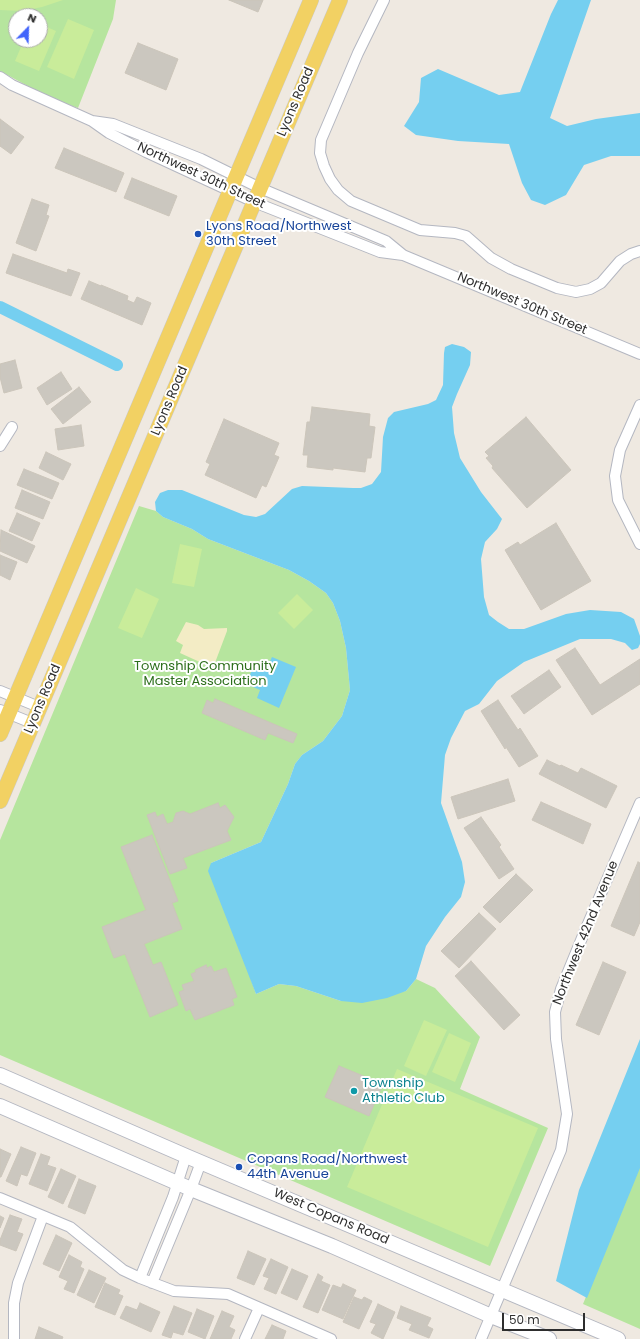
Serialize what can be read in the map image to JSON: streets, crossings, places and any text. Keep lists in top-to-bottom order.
{
  "streets": {
    "main road": ["Lyons Road", "West Copans Road"],
    "street": ["Northwest 30th Street", "Northwest 42nd Avenue"]
  },
  "crossings": [
    ["Lyons Road", "Northwest 30th Street"],
    ["Northwest 42nd Avenue", "West Copans Road"]
  ],
  "parks": ["Township Community Master Association"],
  "places": ["Lyons Road/Northwest 30th Street", "Township Athletic Club", "Copans Road/Northwest 44th Avenue"],
  "scale_bar": "50 m",
  "north": "top right"
}
